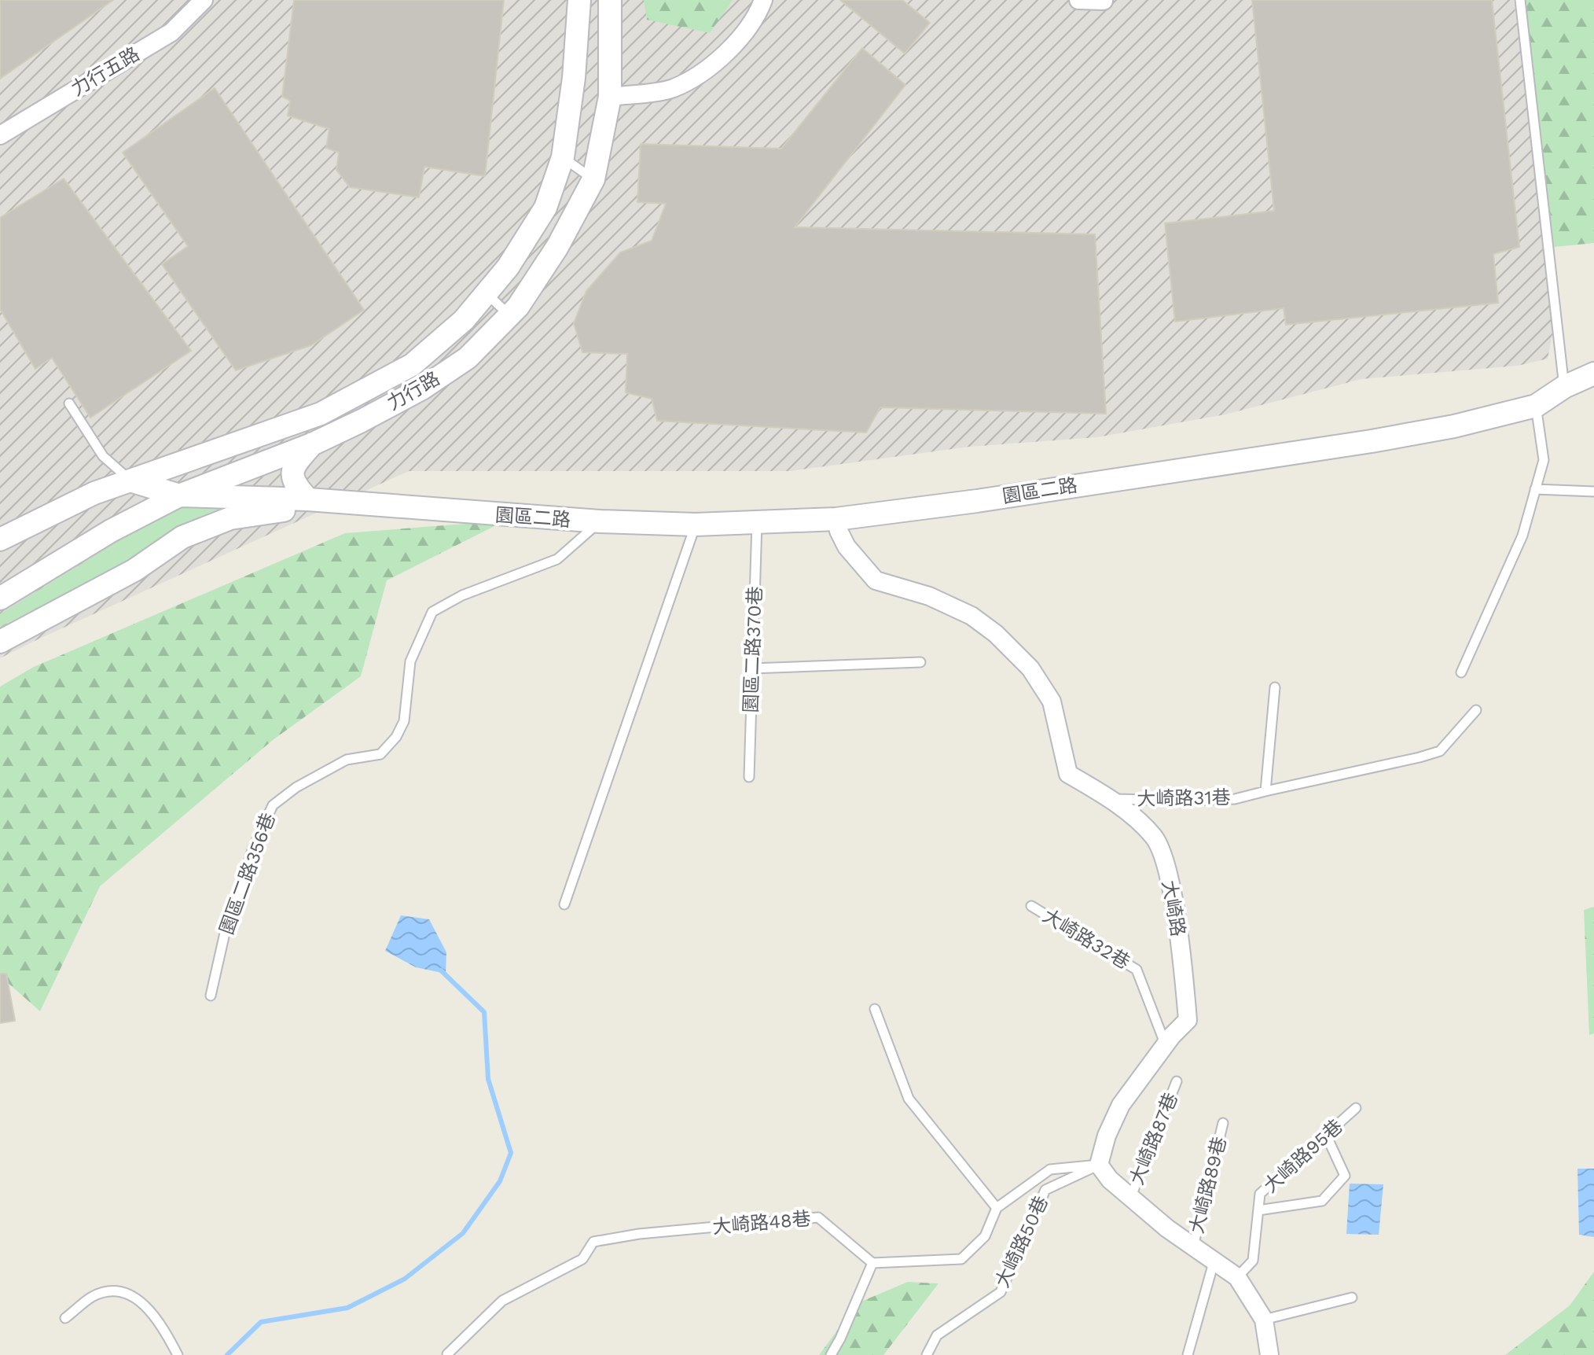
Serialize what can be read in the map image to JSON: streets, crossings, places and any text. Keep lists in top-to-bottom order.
{
  "streets": {
    "street": [
      "力行五路",
      "力行路",
      "園區二路",
      "大崎路"
    ],
    "lane": [
      "園區二路370巷",
      "大崎路31巷",
      "園區二路356巷",
      "大崎路32巷",
      "大崎路87巷",
      "大崎路95巷",
      "大崎路89巷",
      "大崎路48巷",
      "大崎路50巷"
    ]
  },
  "crossings": [
    ["力行路", "園區二路"],
    ["園區二路", "園區二路370巷"],
    ["園區二路", "園區二路356巷"],
    ["園區二路", "大崎路"],
    ["大崎路31巷", "大崎路"],
    ["大崎路", "大崎路32巷"],
    ["大崎路", "大崎路50巷"]
  ]
}
